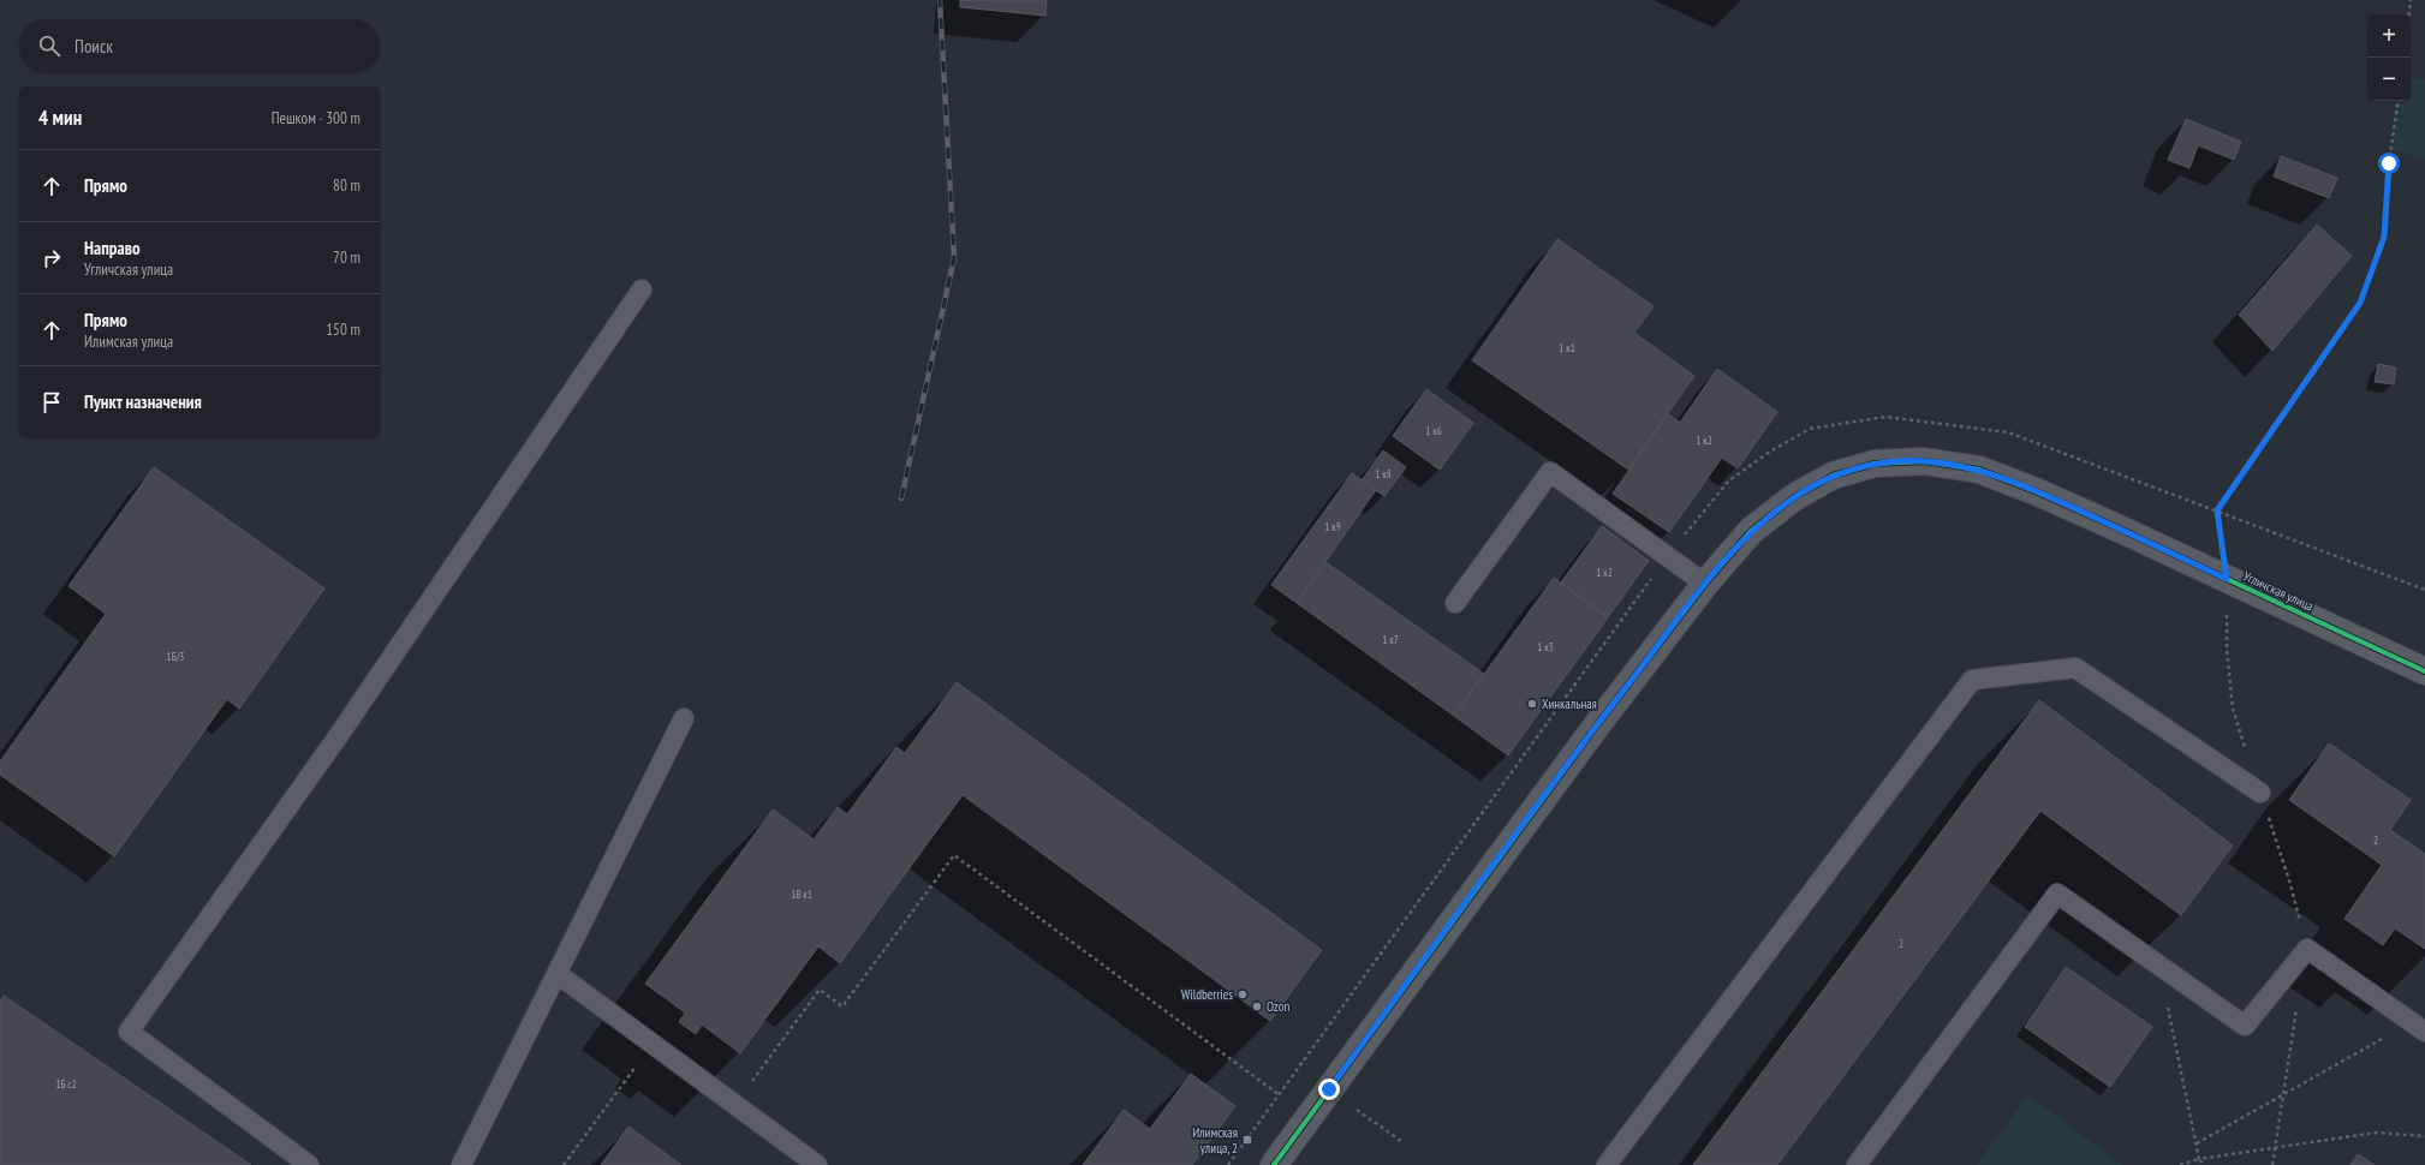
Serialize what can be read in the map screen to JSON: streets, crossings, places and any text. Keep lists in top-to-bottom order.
{
  "streets": {
    "street": ["Угличская улица"]
  },
  "places": {
    "other": ["Хинкальная", "Wildberries", "Ozon"],
    "transit": ["Илимская улица, 2"]
  },
  "house_numbers": [
    "1 к1",
    "1 к6",
    "1 к2",
    "1 к8",
    "1 к9",
    "1 к2",
    "1 к7",
    "1 к3",
    "1Б/3",
    "2",
    "1В к1",
    "2",
    "1Б с2"
  ],
  "page": {
    "map_buttons": ["+", "−"],
    "search": "Поиск",
    "heading": ["4 мин", "Пешком · 300 m"],
    "list": [
      ["Прямо", "80 m"],
      ["Направо", "Угличская улица", "70 m"],
      ["Прямо", "Илимская улица", "150 m"],
      "Пункт назначения"
    ]
  }
}
